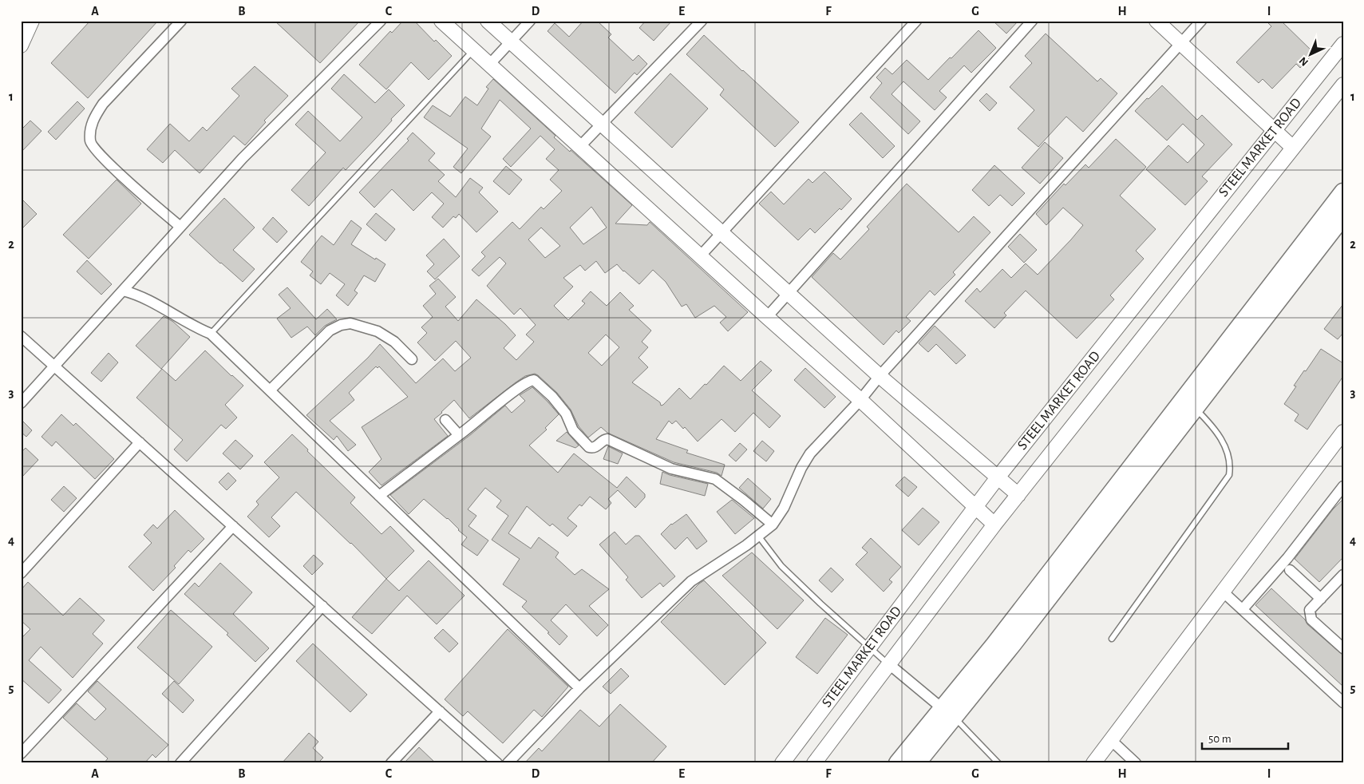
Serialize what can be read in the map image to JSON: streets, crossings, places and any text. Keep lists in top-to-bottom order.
{
  "streets": {
    "street": ["STEEL MARKET ROAD"]
  },
  "scale_bar": "50 m",
  "north": "bottom left",
  "grid": {
    "columns": [
      "A",
      "B",
      "C",
      "D",
      "E",
      "F",
      "G",
      "H",
      "I"
    ],
    "rows": [
      "1",
      "2",
      "3",
      "4",
      "5"
    ]
  }
}
